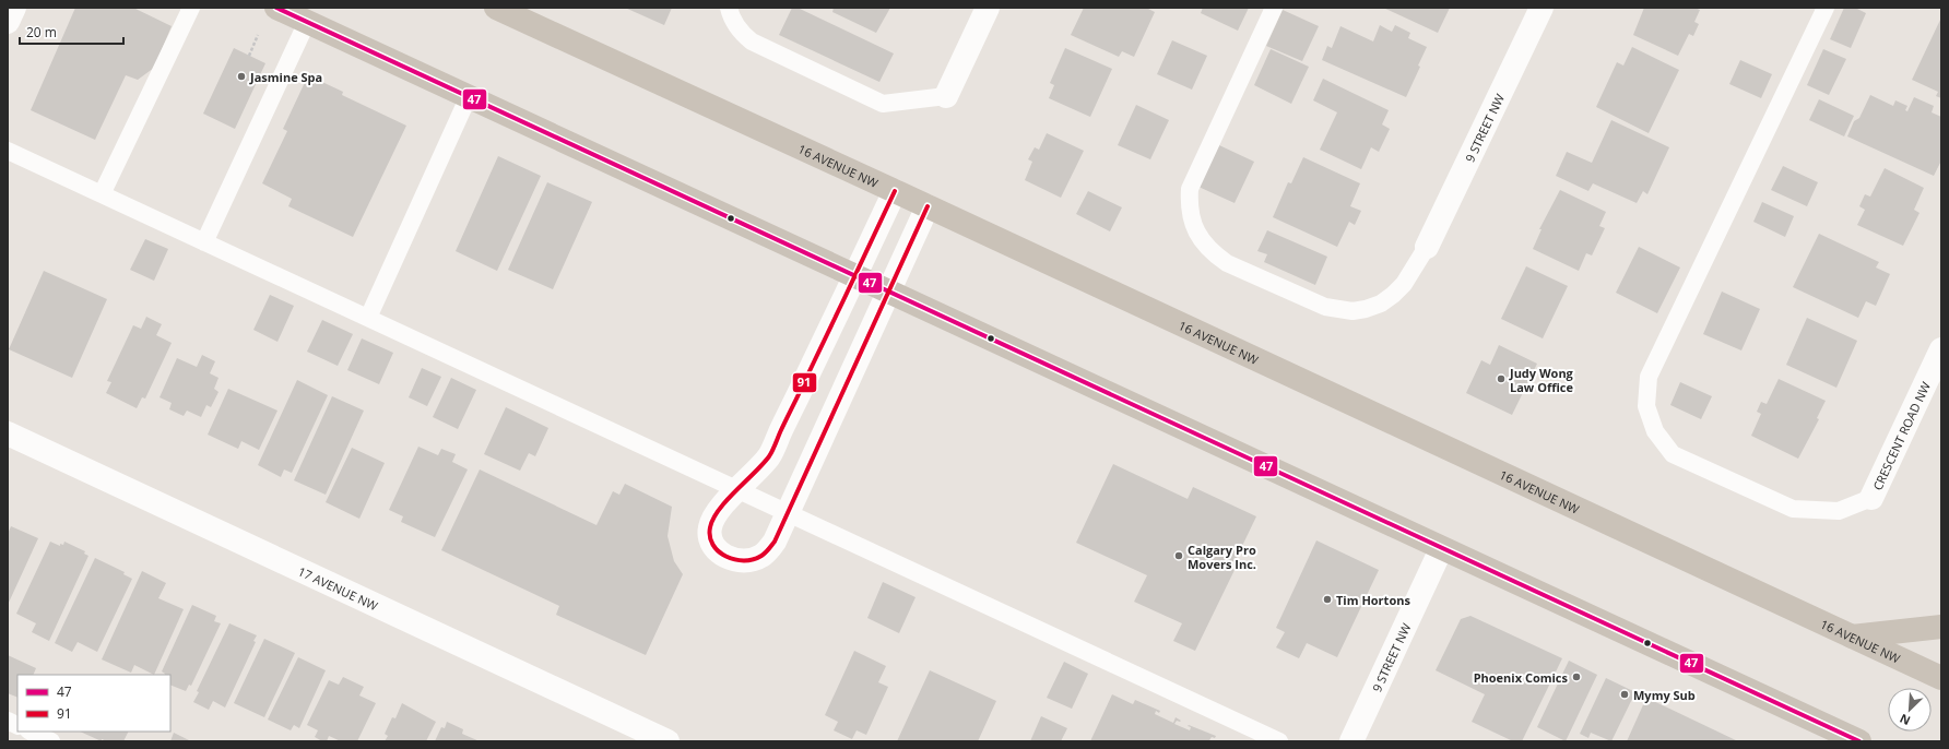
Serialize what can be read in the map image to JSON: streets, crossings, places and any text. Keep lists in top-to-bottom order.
{
  "streets": {
    "highway": ["16 AVENUE NW"],
    "street": ["9 STREET NW", "CRESCENT ROAD NW", "17 AVENUE NW"]
  },
  "places": [
    "Jasmine Spa",
    "Judy Wong Law Office",
    "Calgary Pro Movers Inc.",
    "Tim Hortons",
    "Phoenix Comics",
    "Mymy Sub"
  ],
  "lines": ["transit line 47", "transit line 91"],
  "legend": ["47", "91"],
  "scale_bar": "20 m",
  "north": "bottom left"
}
